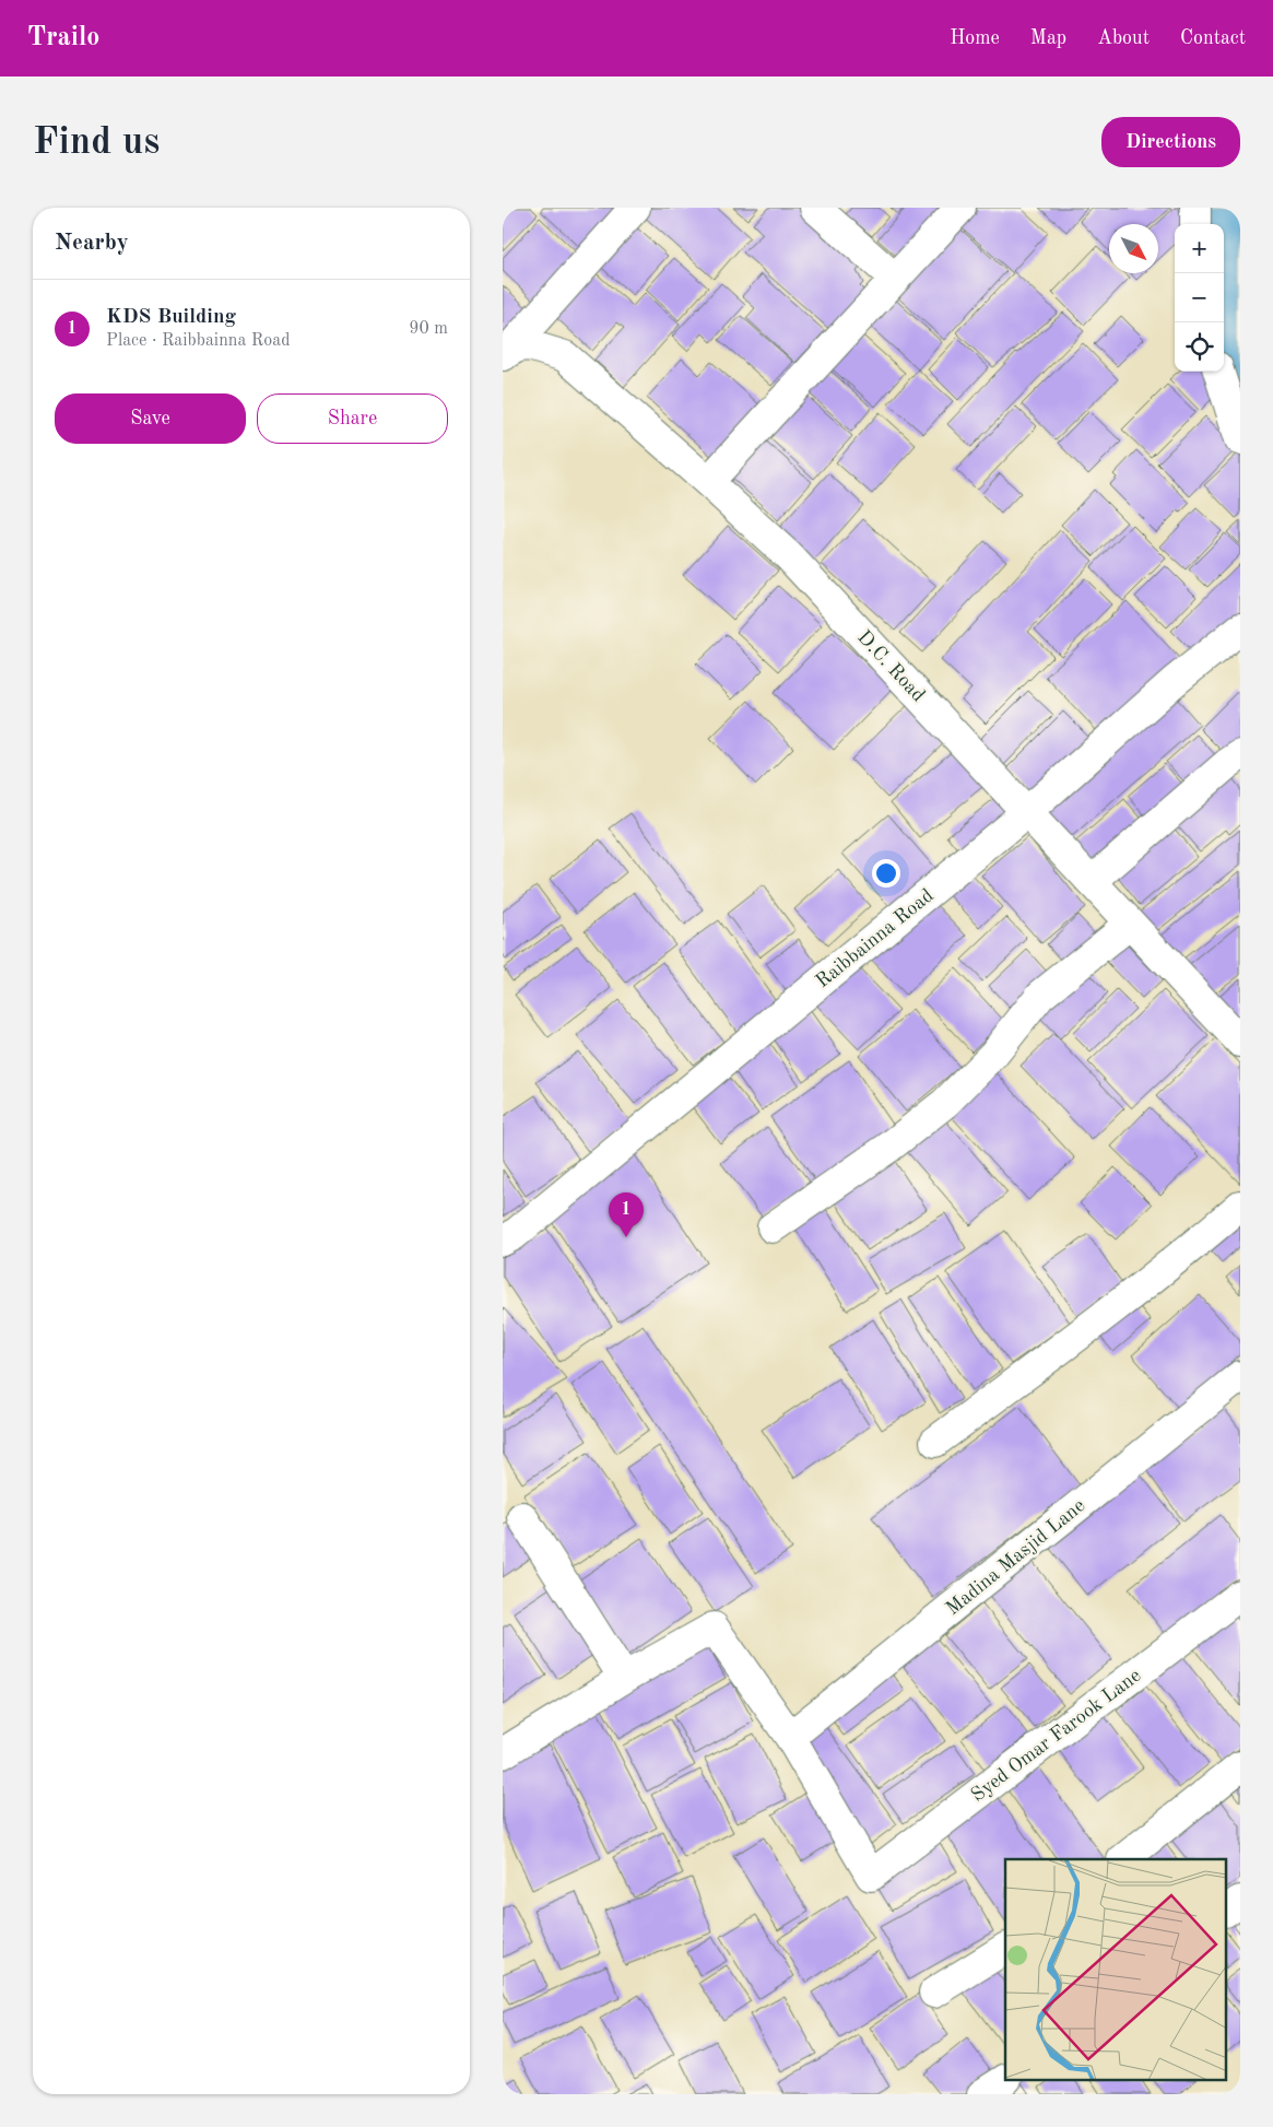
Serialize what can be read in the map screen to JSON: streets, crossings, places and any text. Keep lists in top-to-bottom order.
{
  "streets": {
    "street": [
      "D.C. Road",
      "Raibbainna Road",
      "Madina Masjid Lane",
      "Syed Omar Farook Lane"
    ]
  },
  "crossings": [
    ["D.C. Road", "Raibbainna Road"],
    ["Madina Masjid Lane", "Syed Omar Farook Lane"]
  ],
  "north": "bottom right",
  "page": {
    "header": "Trailo",
    "nav": [
      "Home",
      "Map",
      "About",
      "Contact"
    ],
    "buttons": [
      "Directions",
      ["Save", "Share"]
    ],
    "title": "Find us",
    "heading": "Nearby",
    "map_buttons": ["+", "−"],
    "list": [
      {
        "mark": "1",
        "name": "KDS Building",
        "note": "Place · Raibbainna Road",
        "value": "90 m"
      }
    ],
    "pins": "1"
  }
}
